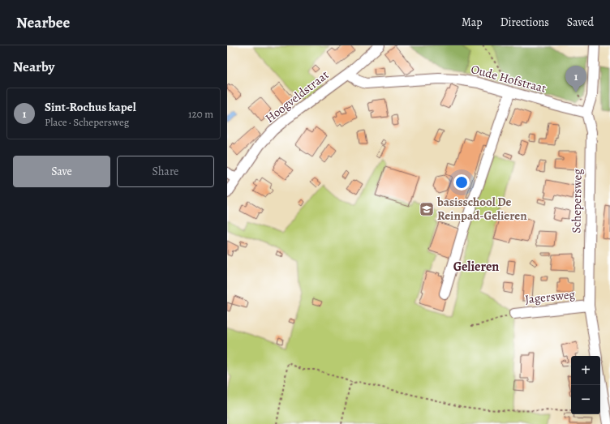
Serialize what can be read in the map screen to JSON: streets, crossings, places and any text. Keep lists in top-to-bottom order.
{
  "streets": {
    "street": [
      "Oude Hofstraat",
      "Hoogveldstraat",
      "Schepersweg",
      "Jagersweg"
    ]
  },
  "crossings": [
    ["Oude Hofstraat", "Hoogveldstraat"],
    ["Oude Hofstraat", "Schepersweg"],
    ["Schepersweg", "Jagersweg"]
  ],
  "districts": ["Gelieren"],
  "places": {
    "school or university": ["basisschool De Reinpad-Gelieren"]
  },
  "page": {
    "header": "Nearbee",
    "nav": ["Map", "Directions", "Saved"],
    "heading": "Nearby",
    "pins": "1",
    "list": [
      {
        "mark": "1",
        "name": "Sint-Rochus kapel",
        "note": "Place · Schepersweg",
        "value": "120 m"
      }
    ],
    "buttons": ["Save", "Share"],
    "map_buttons": ["+", "−"]
  }
}
